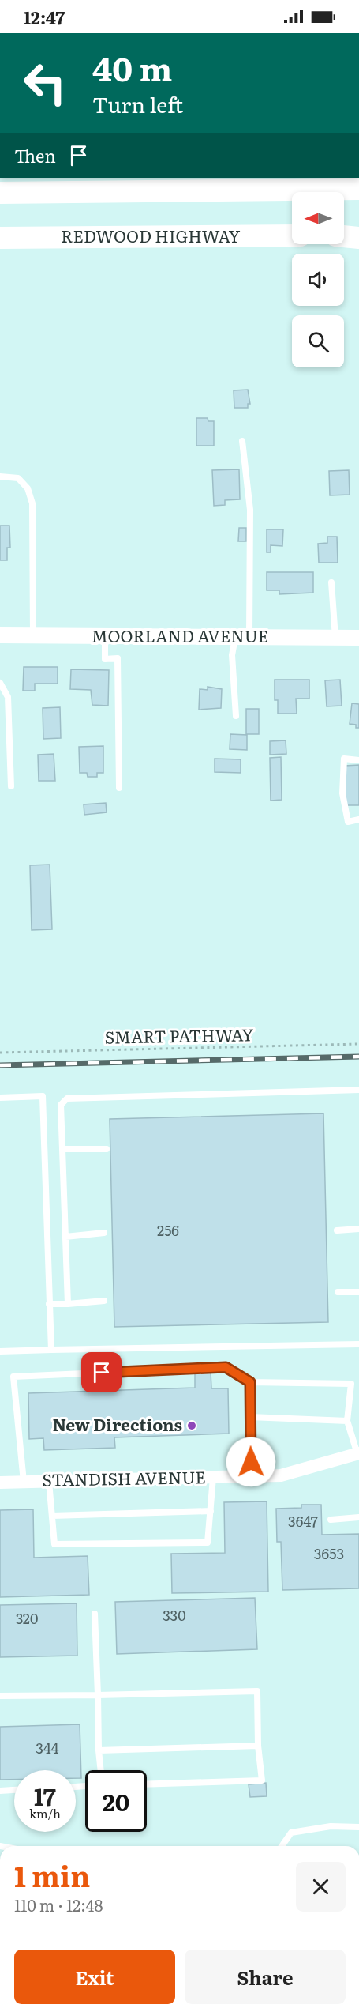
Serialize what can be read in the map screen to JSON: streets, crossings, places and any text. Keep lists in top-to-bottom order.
{
  "streets": {
    "highway": ["REDWOOD HIGHWAY"],
    "street": ["MOORLAND AVENUE", "STANDISH AVENUE"],
    "path": ["SMART PATHWAY"]
  },
  "places": ["New Directions"],
  "house_numbers": [
    "256",
    "3647",
    "3653",
    "330",
    "320",
    "344"
  ],
  "north": "left",
  "page": {
    "status": "12:47",
    "turn": ["40 m", "Turn left"],
    "then": "Then",
    "speed": "17 km/h",
    "limit": "20",
    "heading": ["1 min", "110 m · 12:48"],
    "buttons": ["Exit", "Share"]
  }
}
